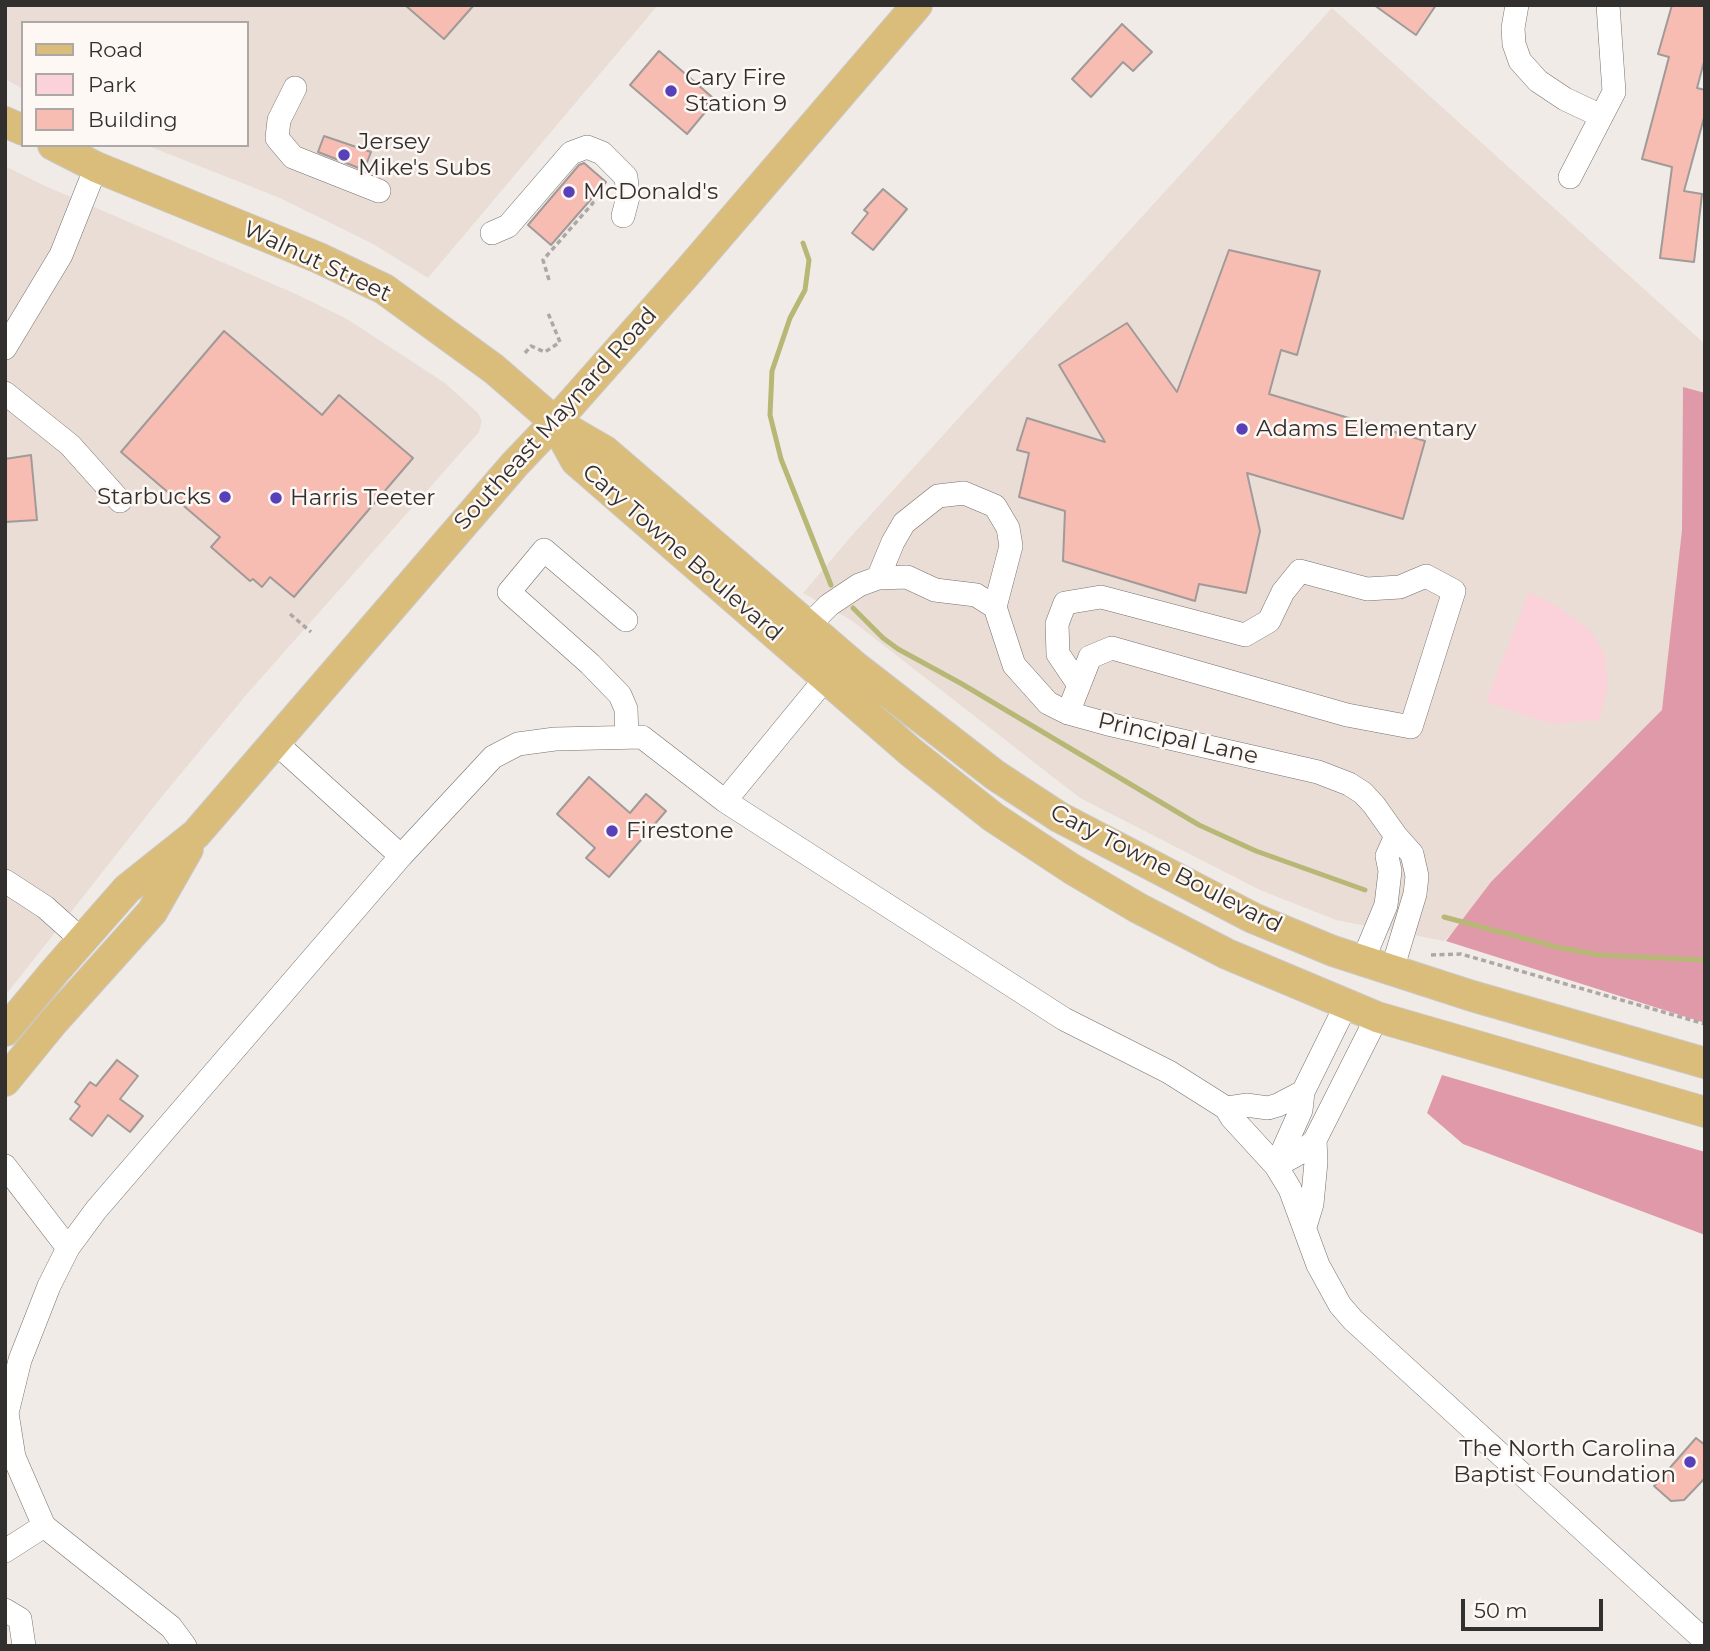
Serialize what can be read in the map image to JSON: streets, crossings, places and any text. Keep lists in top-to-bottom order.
{
  "streets": {
    "main road": ["Walnut Street", "Southeast Maynard Road", "Cary Towne Boulevard"],
    "street": ["Principal Lane"]
  },
  "crossings": [
    ["Walnut Street", "Southeast Maynard Road"],
    ["Walnut Street", "Cary Towne Boulevard"],
    ["Southeast Maynard Road", "Cary Towne Boulevard"],
    ["Cary Towne Boulevard", "Principal Lane"]
  ],
  "places": [
    "Cary Fire Station 9",
    "Jersey Mike's Subs",
    "McDonald's",
    "Adams Elementary",
    "Starbucks",
    "Harris Teeter",
    "Firestone",
    "The North Carolina Baptist Foundation"
  ],
  "legend": ["Road", "Park", "Building"],
  "scale_bar": "50 m"
}
